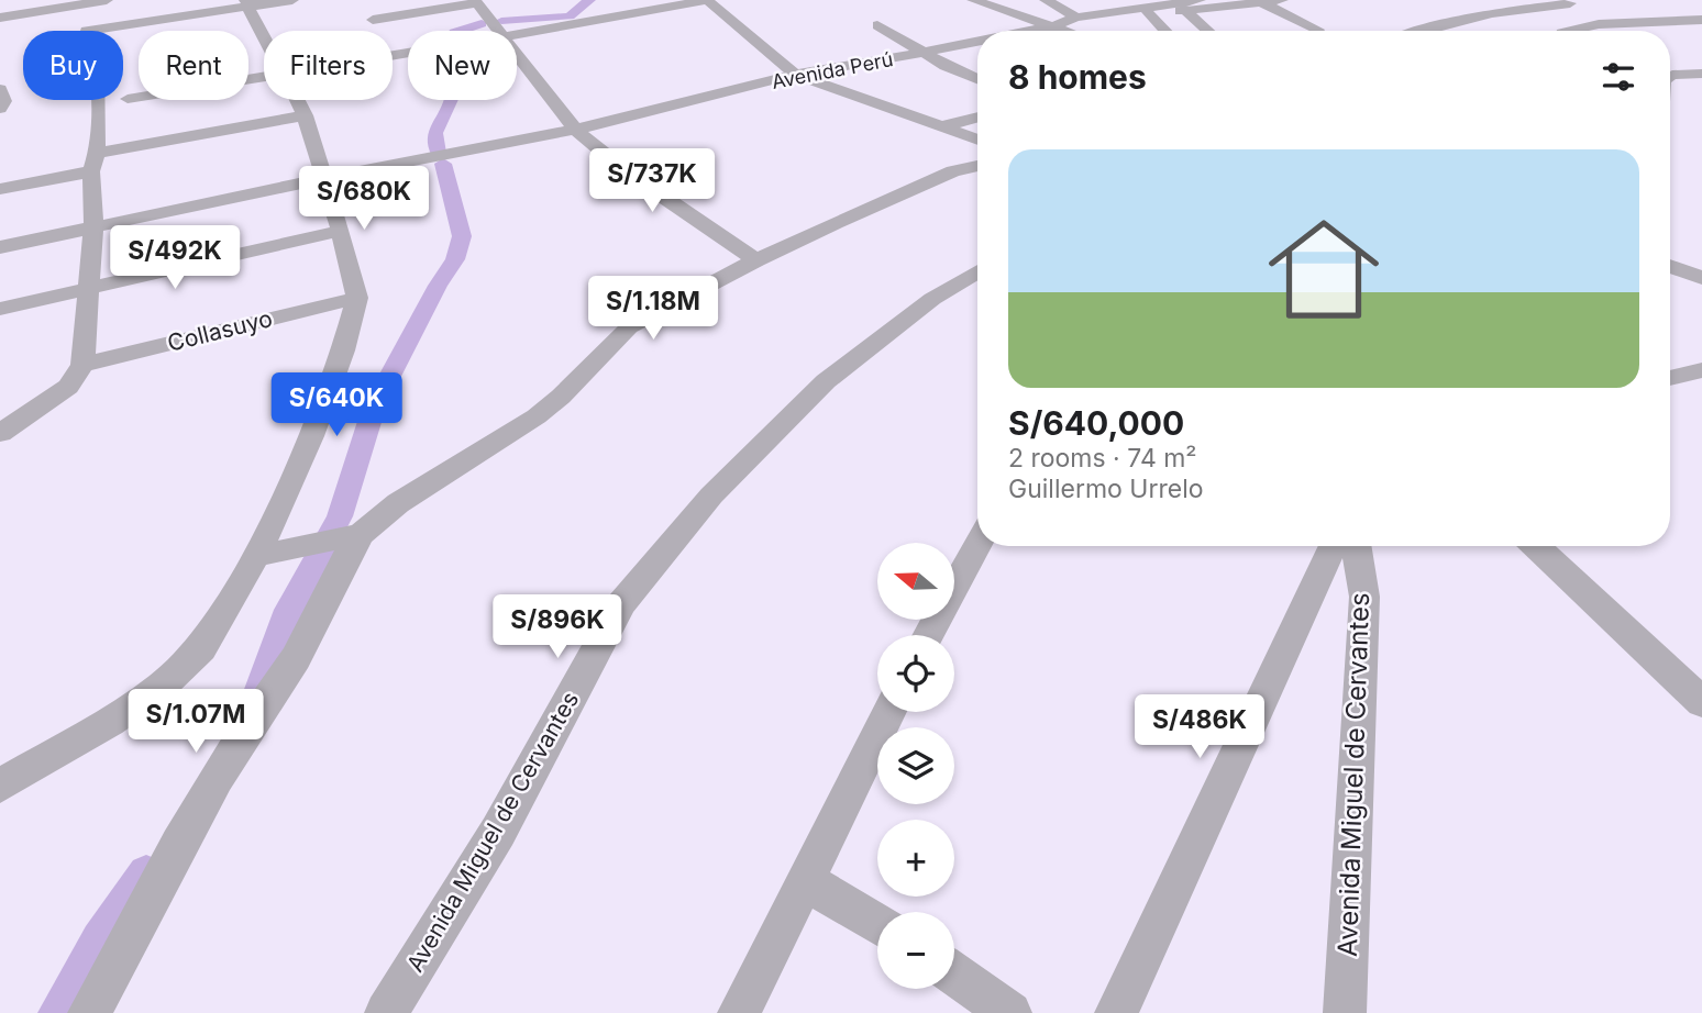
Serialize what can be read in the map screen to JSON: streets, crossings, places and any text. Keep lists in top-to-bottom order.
{
  "streets": {
    "street": ["Avenida Perú", "Collasuyo", "Avenida Miguel de Cervantes"]
  },
  "north": "left",
  "page": {
    "chip": [
      "Buy",
      "Rent",
      "Filters",
      "New"
    ],
    "heading": "8 homes",
    "list": [
      {
        "name": "S/640,000",
        "note": "2 rooms · 74 m² · Guillermo Urrelo"
      }
    ],
    "price": [
      "S/737K",
      "S/680K",
      "S/492K",
      "S/1.18M",
      "S/640K",
      "S/896K",
      "S/1.07M",
      "S/486K"
    ],
    "map_buttons": ["+", "−"]
  }
}
